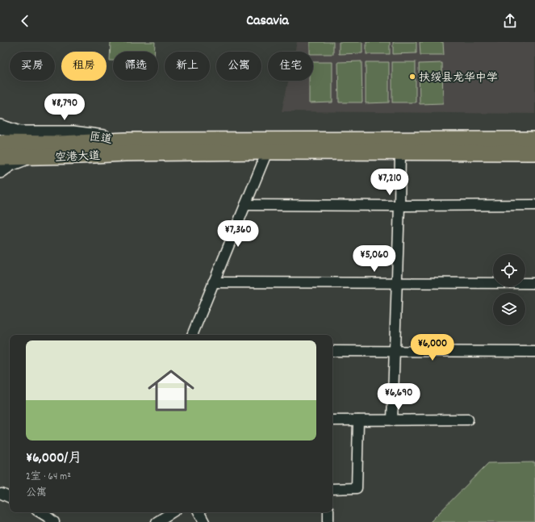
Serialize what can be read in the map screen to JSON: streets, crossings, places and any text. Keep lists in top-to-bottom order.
{
  "streets": {
    "main road": ["空港大道"],
    "street": ["匝道"]
  },
  "crossings": [
    ["匝道", "空港大道"]
  ],
  "places": ["扶绥县龙华中学"],
  "page": {
    "header": "Casavia",
    "chip": [
      "买房",
      "租房",
      "筛选",
      "新上",
      "公寓",
      "住宅"
    ],
    "price": [
      "¥8,790",
      "¥7,210",
      "¥7,360",
      "¥5,060",
      "¥6,000",
      "¥6,690"
    ],
    "list": [
      {
        "name": "¥6,000/月",
        "note": "2室 · 64 m² · 公寓"
      }
    ]
  }
}
